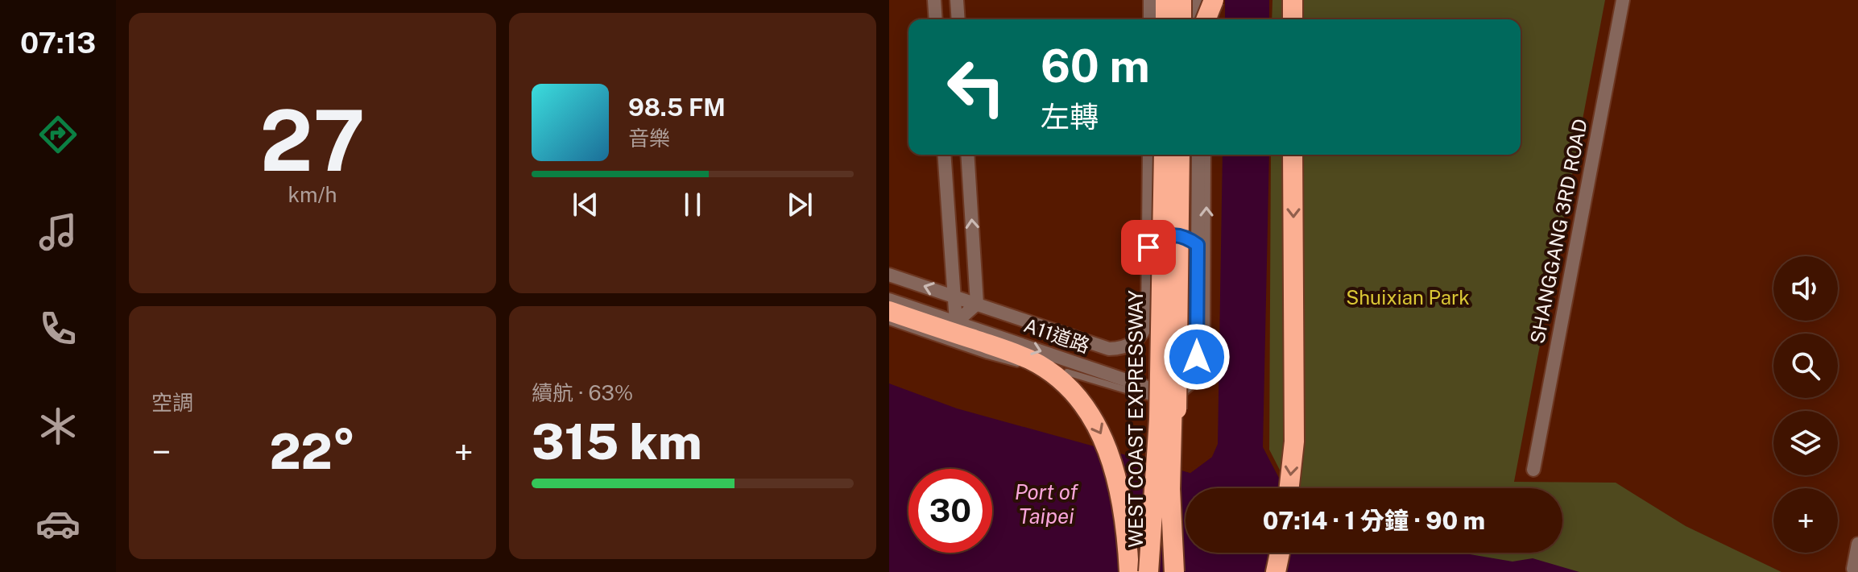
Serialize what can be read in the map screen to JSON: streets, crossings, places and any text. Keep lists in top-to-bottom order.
{
  "streets": {
    "highway": ["WEST COAST EXPRESSWAY"],
    "street": ["SHANGGANG 3RD ROAD", "A11道路"]
  },
  "water": ["Port of Taipei"],
  "parks": ["Shuixian Park"],
  "page": {
    "tabs": "07:13",
    "tile": [
      ["27", "km/h"],
      "空調",
      ["續航 · 63%", "315 km"]
    ],
    "turn": ["60 m", "左轉"],
    "song": ["98.5 FM", "音樂"],
    "map_buttons": "+",
    "heat": ["−", "22°", "+"],
    "limit": "30",
    "trip": "07:14 · 1 分鐘 · 90 m"
  }
}
